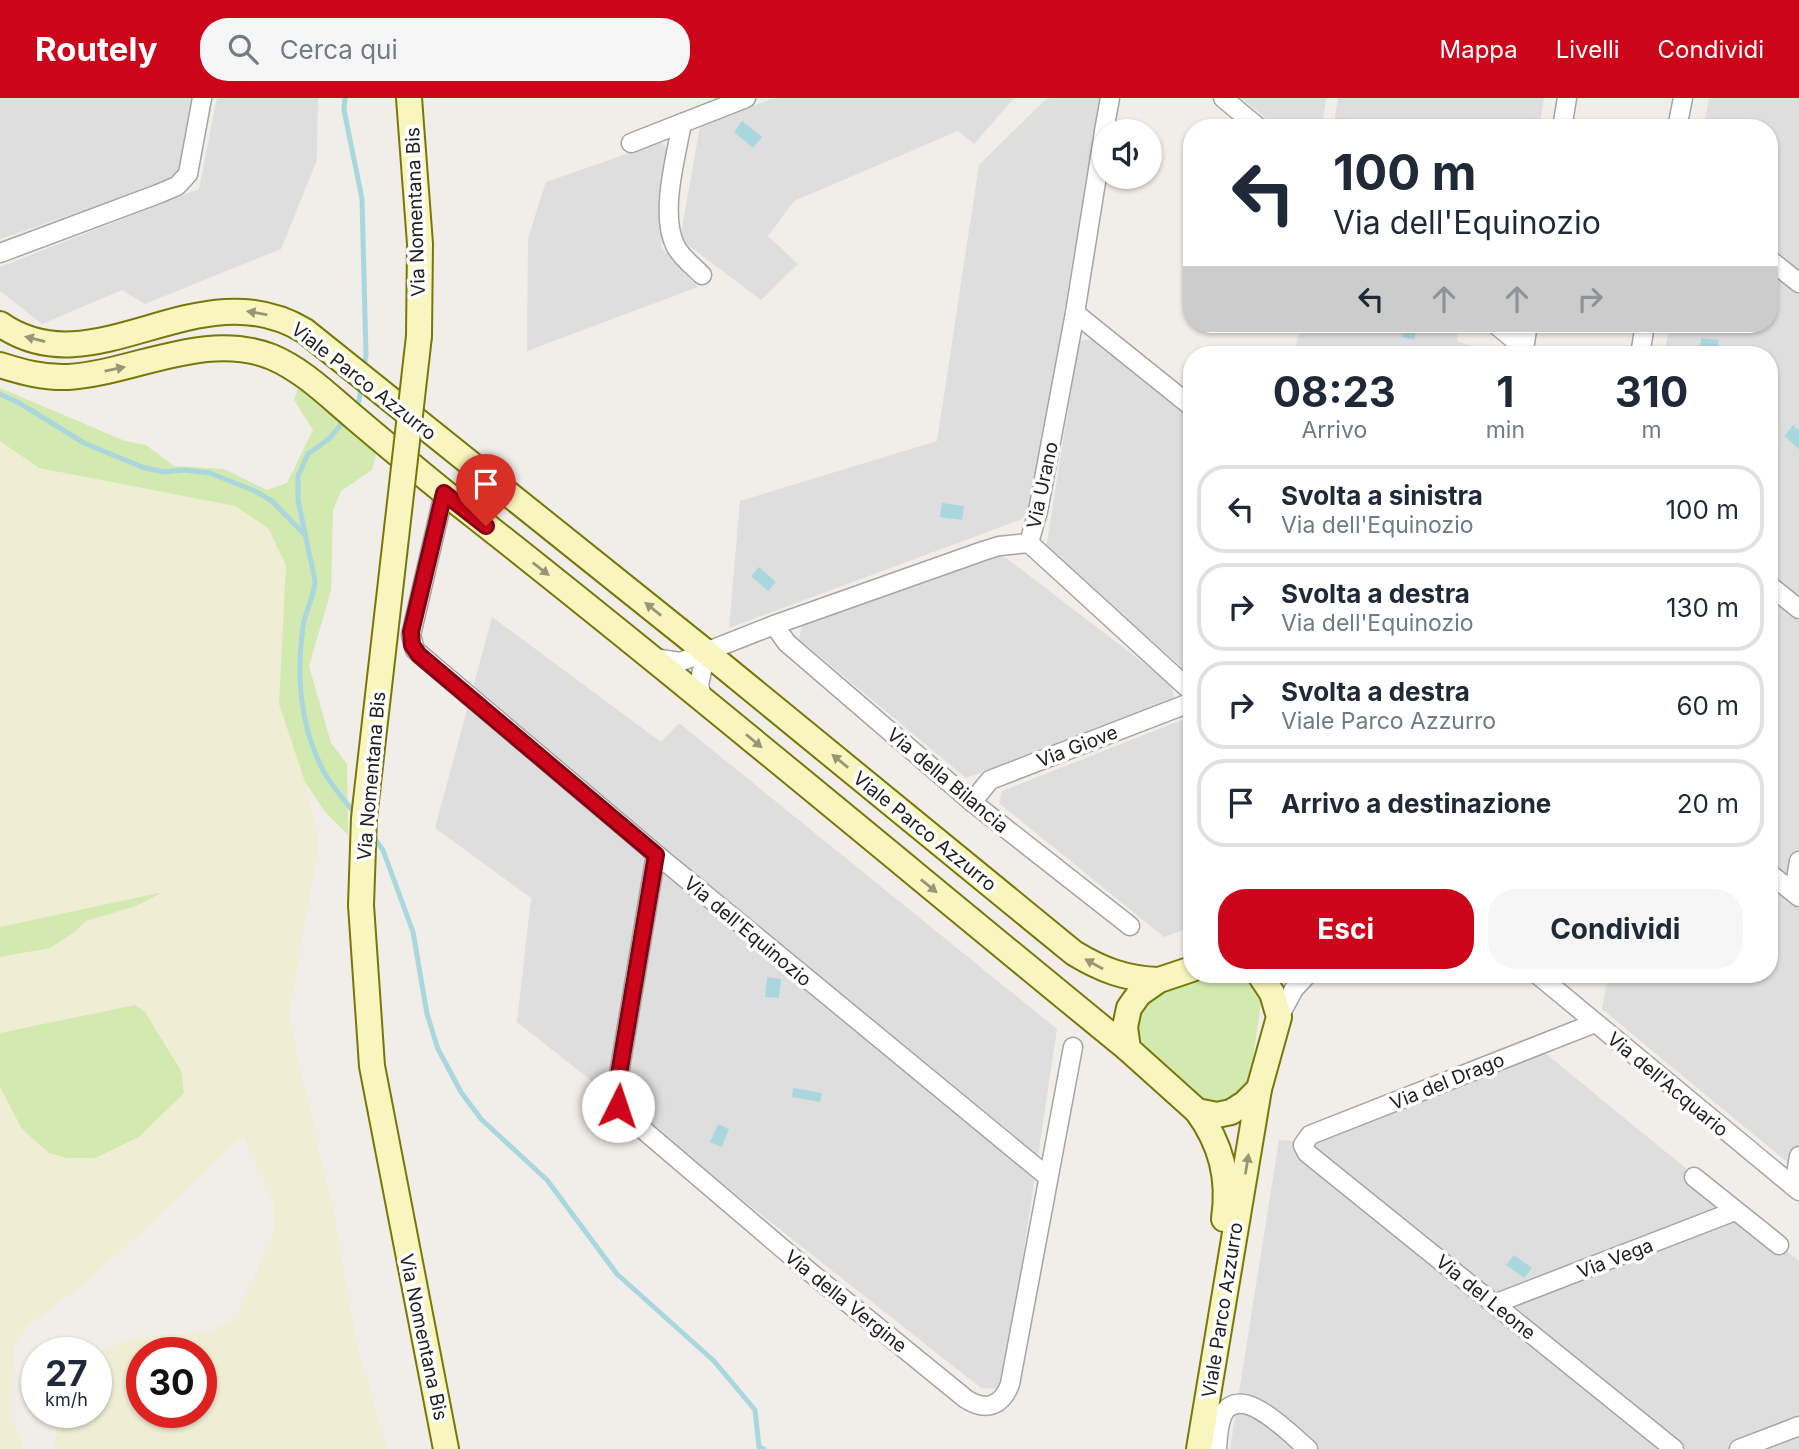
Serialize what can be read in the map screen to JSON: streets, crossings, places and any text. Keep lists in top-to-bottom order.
{
  "streets": {
    "street": [
      "Via Nomentana Bis",
      "Viale Parco Azzurro",
      "Via Urano",
      "Via Giove",
      "Via della Bilancia",
      "Via dell'Equinozio",
      "Via del Drago",
      "Via dell'Acquario",
      "Via Vega",
      "Via del Leone",
      "Via della Vergine"
    ]
  },
  "crossings": [
    ["Viale Parco Azzurro", "Via Urano"],
    ["Viale Parco Azzurro", "Via dell'Equinozio"],
    ["Via Urano", "Via della Bilancia"],
    ["Via Giove", "Via della Bilancia"],
    ["Via dell'Equinozio", "Via della Vergine"],
    ["Via del Drago", "Via dell'Acquario"],
    ["Via del Drago", "Via del Leone"],
    ["Via Vega", "Via del Leone"]
  ],
  "page": {
    "header": "Routely",
    "search": "Cerca qui",
    "nav": ["Mappa", "Livelli", "Condividi"],
    "turn": ["100 m", "Via dell'Equinozio"],
    "eta": [
      "08:23",
      "Arrivo",
      "1",
      "min",
      "310",
      "m"
    ],
    "list": [
      {
        "name": "Svolta a sinistra",
        "note": "Via dell'Equinozio",
        "value": "100 m"
      },
      {
        "name": "Svolta a destra",
        "note": "Via dell'Equinozio",
        "value": "130 m"
      },
      {
        "name": "Svolta a destra",
        "note": "Viale Parco Azzurro",
        "value": "60 m"
      },
      {
        "name": "Arrivo a destinazione",
        "value": "20 m"
      }
    ],
    "buttons": ["Esci", "Condividi"],
    "speed": "27 km/h",
    "limit": "30"
  }
}
